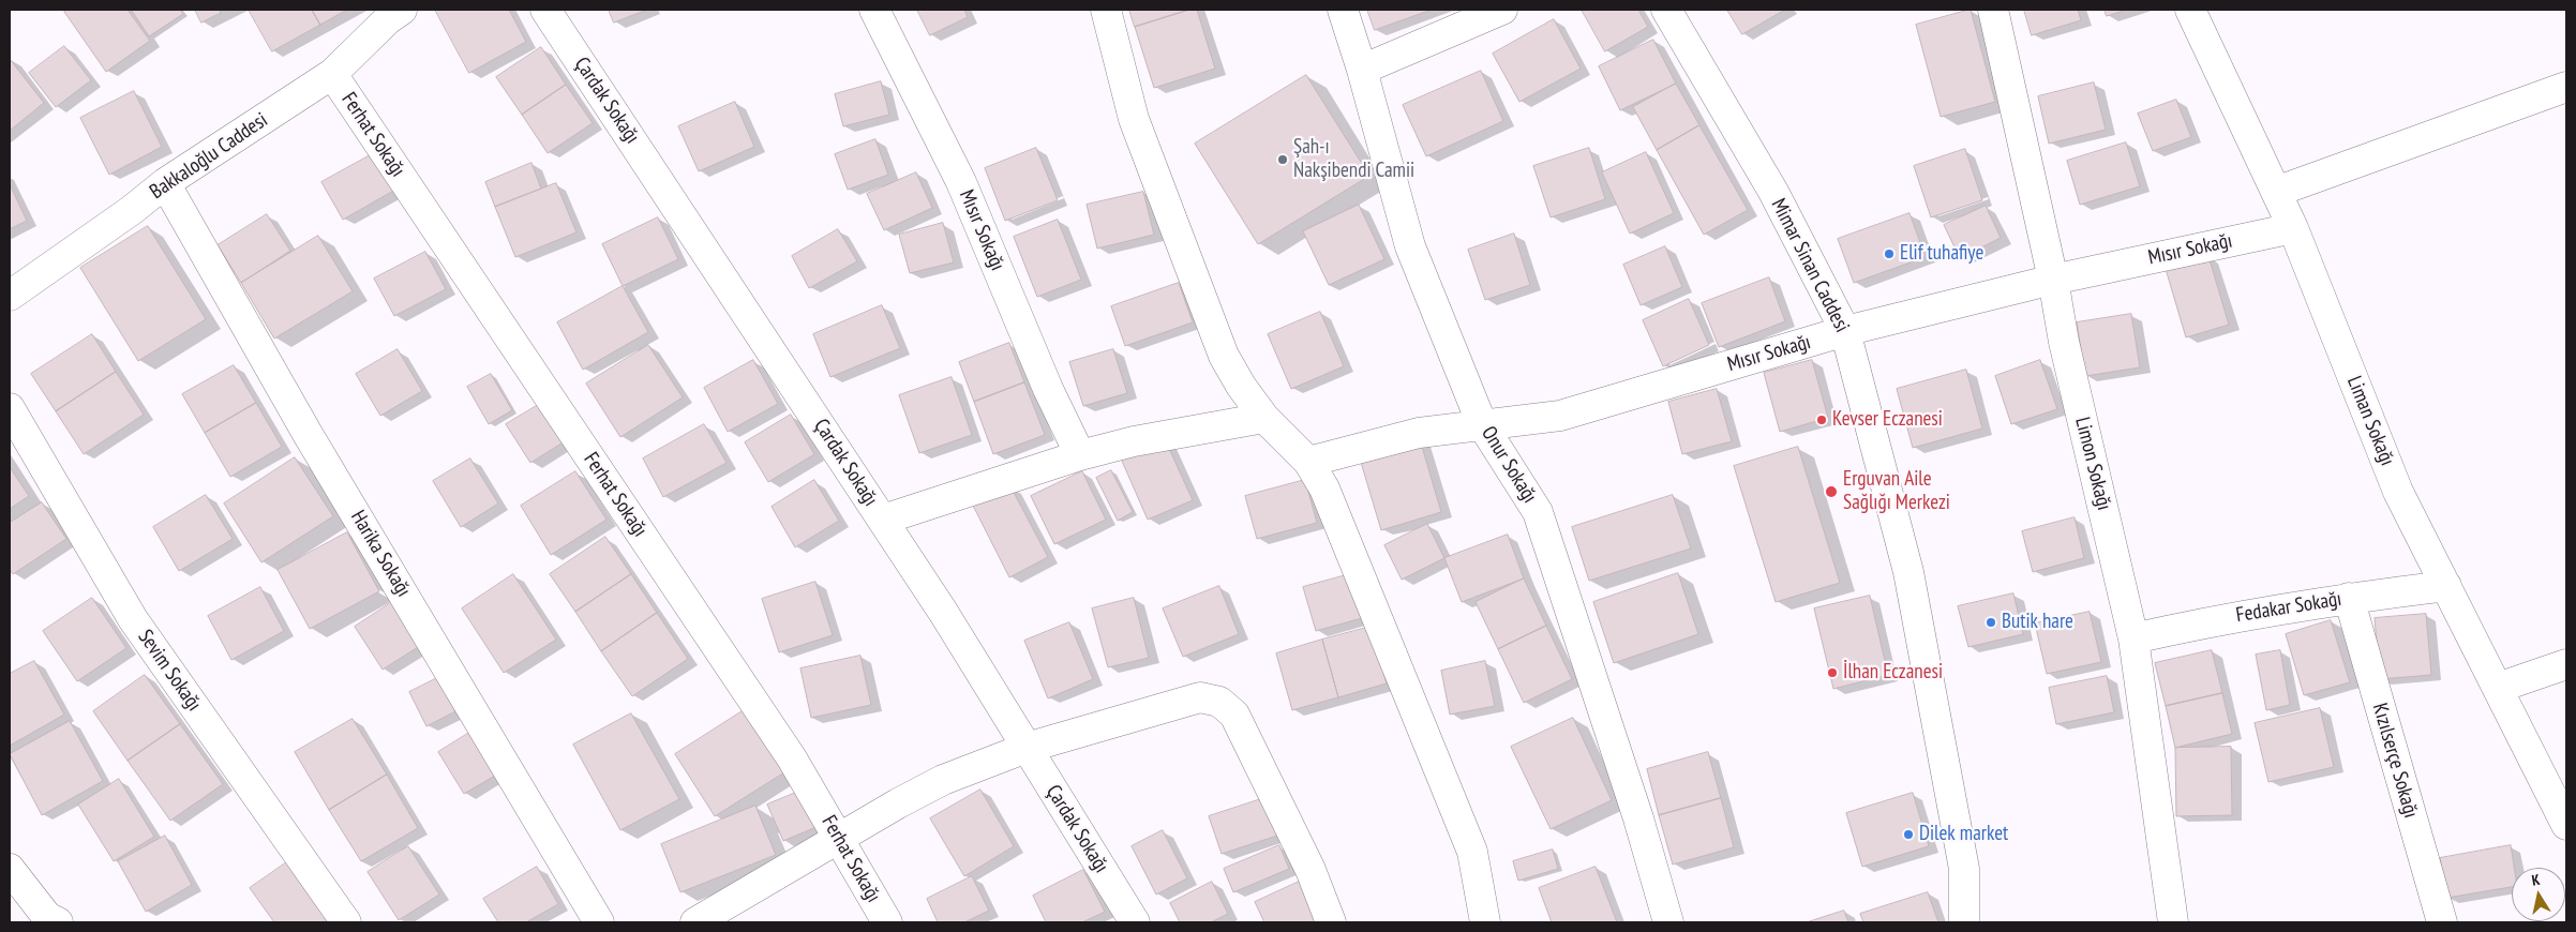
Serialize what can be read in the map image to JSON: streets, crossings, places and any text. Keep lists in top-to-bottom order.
{
  "streets": {
    "street": [
      "Çardak Sokağı",
      "Ferhat Sokağı",
      "Bakkaloğlu Caddesi",
      "Mısır Sokağı",
      "Mimar Sinan Caddesi",
      "Liman Sokağı",
      "Limon Sokağı",
      "Onur Sokağı",
      "Harika Sokağı",
      "Fedakar Sokağı",
      "Sevim Sokağı",
      "Kızılserçe Sokağı"
    ]
  },
  "crossings": [
    ["Ferhat Sokağı", "Bakkaloğlu Caddesi"],
    ["Bakkaloğlu Caddesi", "Harika Sokağı"],
    ["Mısır Sokağı", "Mimar Sinan Caddesi"],
    ["Mısır Sokağı", "Liman Sokağı"],
    ["Mısır Sokağı", "Limon Sokağı"],
    ["Mısır Sokağı", "Onur Sokağı"],
    ["Liman Sokağı", "Fedakar Sokağı"],
    ["Limon Sokağı", "Fedakar Sokağı"],
    ["Fedakar Sokağı", "Kızılserçe Sokağı"]
  ],
  "places": [
    "Şah-ı Nakşibendi Camii",
    "Elif tuhafiye",
    "Kevser Eczanesi",
    "Erguvan Aile Sağlığı Merkezi",
    "Butik hare",
    "İlhan Eczanesi",
    "Dilek market"
  ],
  "north": "top"
}
